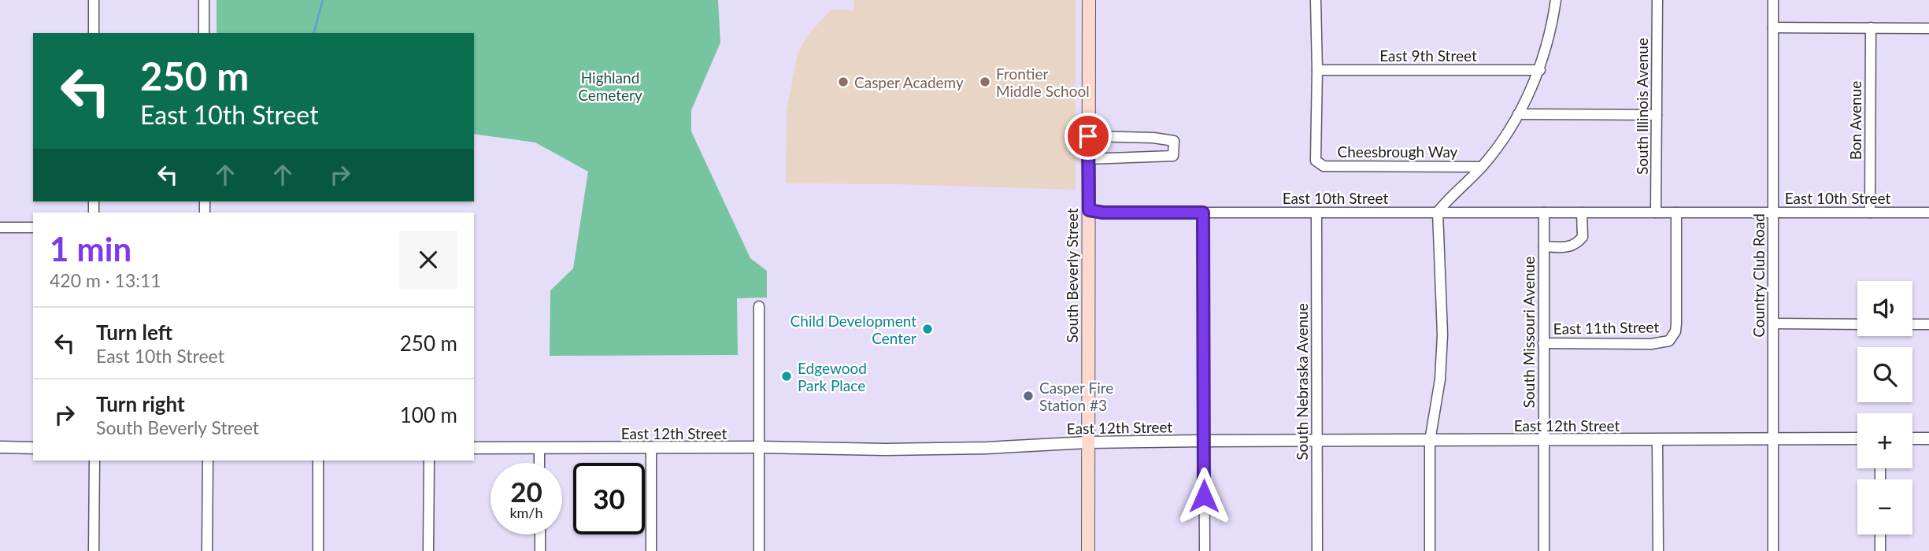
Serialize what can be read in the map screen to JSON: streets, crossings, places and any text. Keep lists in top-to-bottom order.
{
  "streets": {
    "main road": ["South Beverly Street"],
    "street": [
      "East 9th Street",
      "South Illinois Avenue",
      "Bon Avenue",
      "Cheesbrough Way",
      "East 10th Street",
      "Country Club Road",
      "East 11th Street",
      "South Missouri Avenue",
      "South Nebraska Avenue",
      "East 12th Street"
    ]
  },
  "crossings": [
    ["East 9th Street", "Cheesbrough Way"],
    ["South Illinois Avenue", "East 10th Street"],
    ["Bon Avenue", "East 10th Street"],
    ["East 10th Street", "South Beverly Street"],
    ["East 10th Street", "Country Club Road"],
    ["East 10th Street", "East 11th Street"],
    ["East 10th Street", "South Missouri Avenue"],
    ["East 10th Street", "South Nebraska Avenue"],
    ["South Beverly Street", "East 12th Street"],
    ["Country Club Road", "East 12th Street"],
    ["East 11th Street", "South Missouri Avenue"],
    ["South Missouri Avenue", "East 12th Street"],
    ["South Nebraska Avenue", "East 12th Street"]
  ],
  "parks": ["Highland Cemetery"],
  "places": [
    "Casper Academy",
    "Frontier Middle School",
    "Child Development Center",
    "Edgewood Park Place",
    "Casper Fire Station #3"
  ],
  "page": {
    "turn": ["250 m", "East 10th Street"],
    "heading": ["1 min", "420 m · 13:11"],
    "map_buttons": ["+", "−"],
    "list": [
      {
        "name": "Turn left",
        "note": "East 10th Street",
        "value": "250 m"
      },
      {
        "name": "Turn right",
        "note": "South Beverly Street",
        "value": "100 m"
      }
    ],
    "speed": "20 km/h",
    "limit": "30"
  }
}
